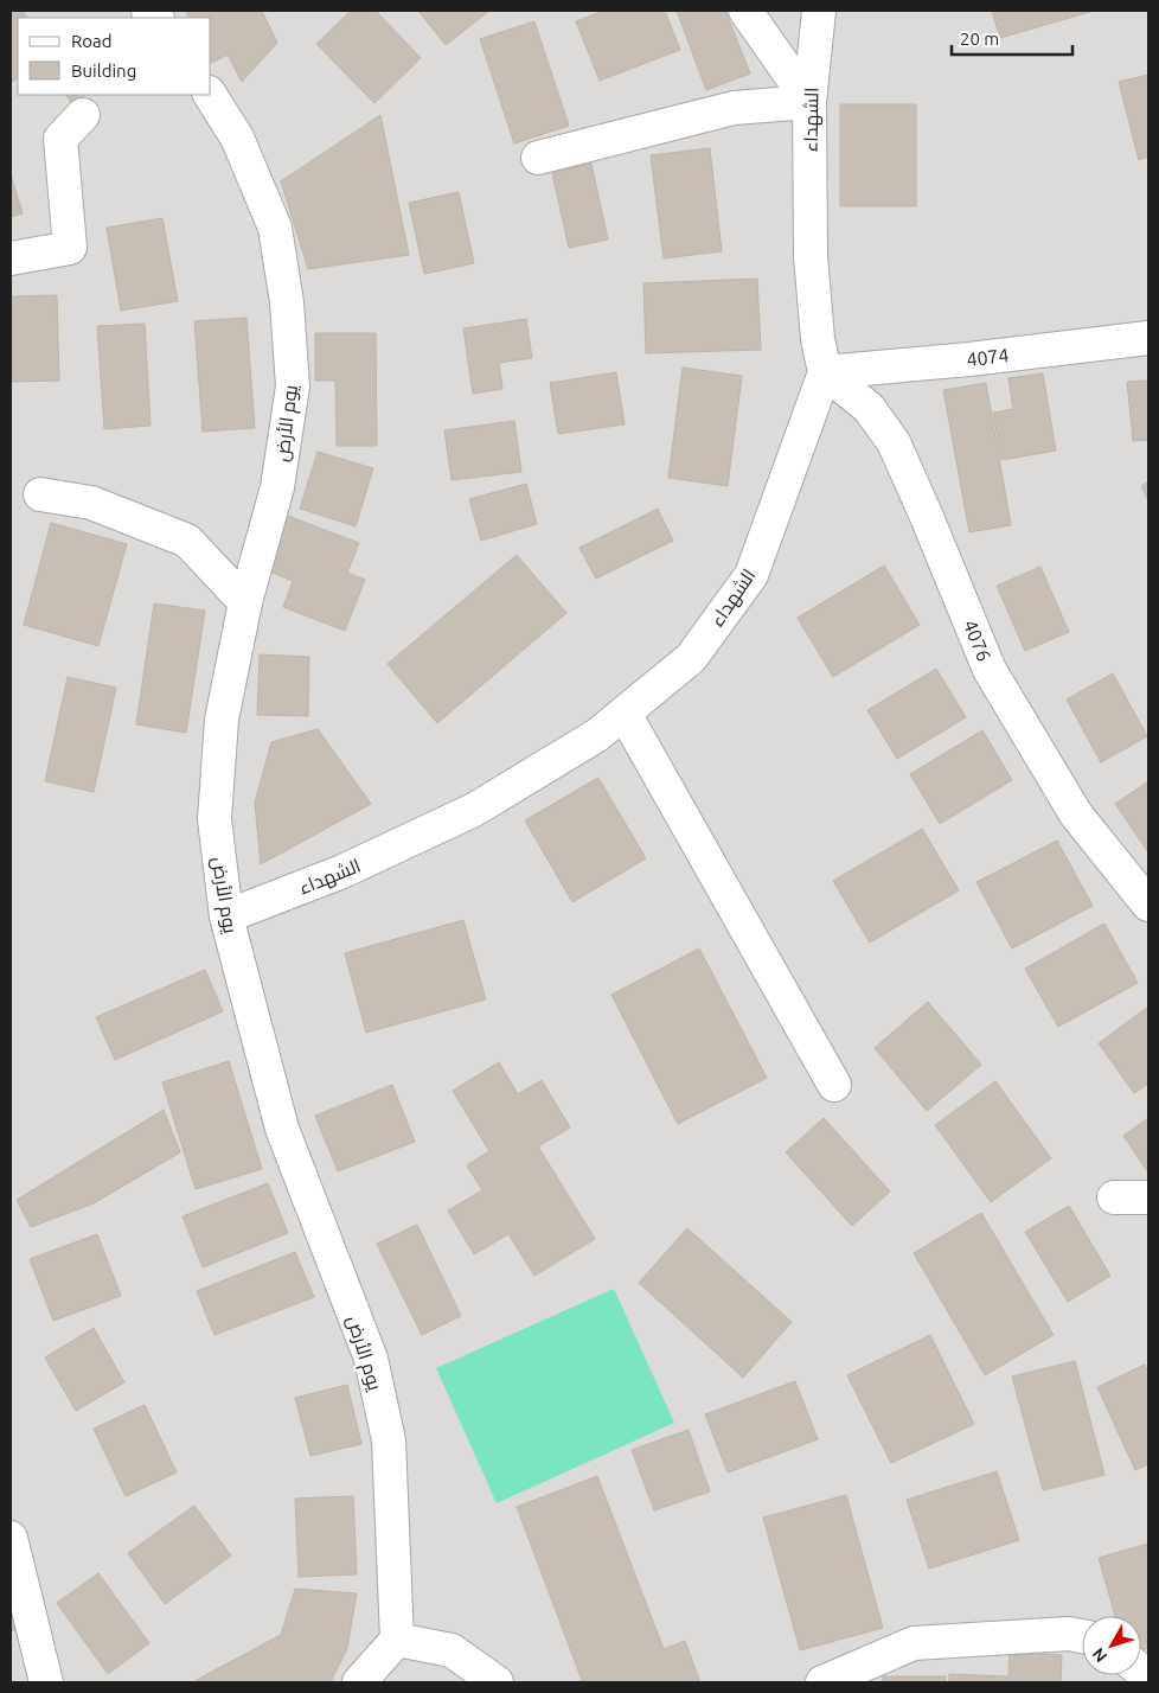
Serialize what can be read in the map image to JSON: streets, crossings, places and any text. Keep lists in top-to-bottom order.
{
  "streets": {
    "street": [
      "الشهداء",
      "4074",
      "يوم الأرض",
      "4076"
    ]
  },
  "crossings": [
    ["الشهداء", "4074"],
    ["الشهداء", "يوم الأرض"],
    ["الشهداء", "4076"],
    ["4074", "4076"]
  ],
  "legend": ["Road", "Building"],
  "scale_bar": "20 m",
  "north": "bottom left"
}
